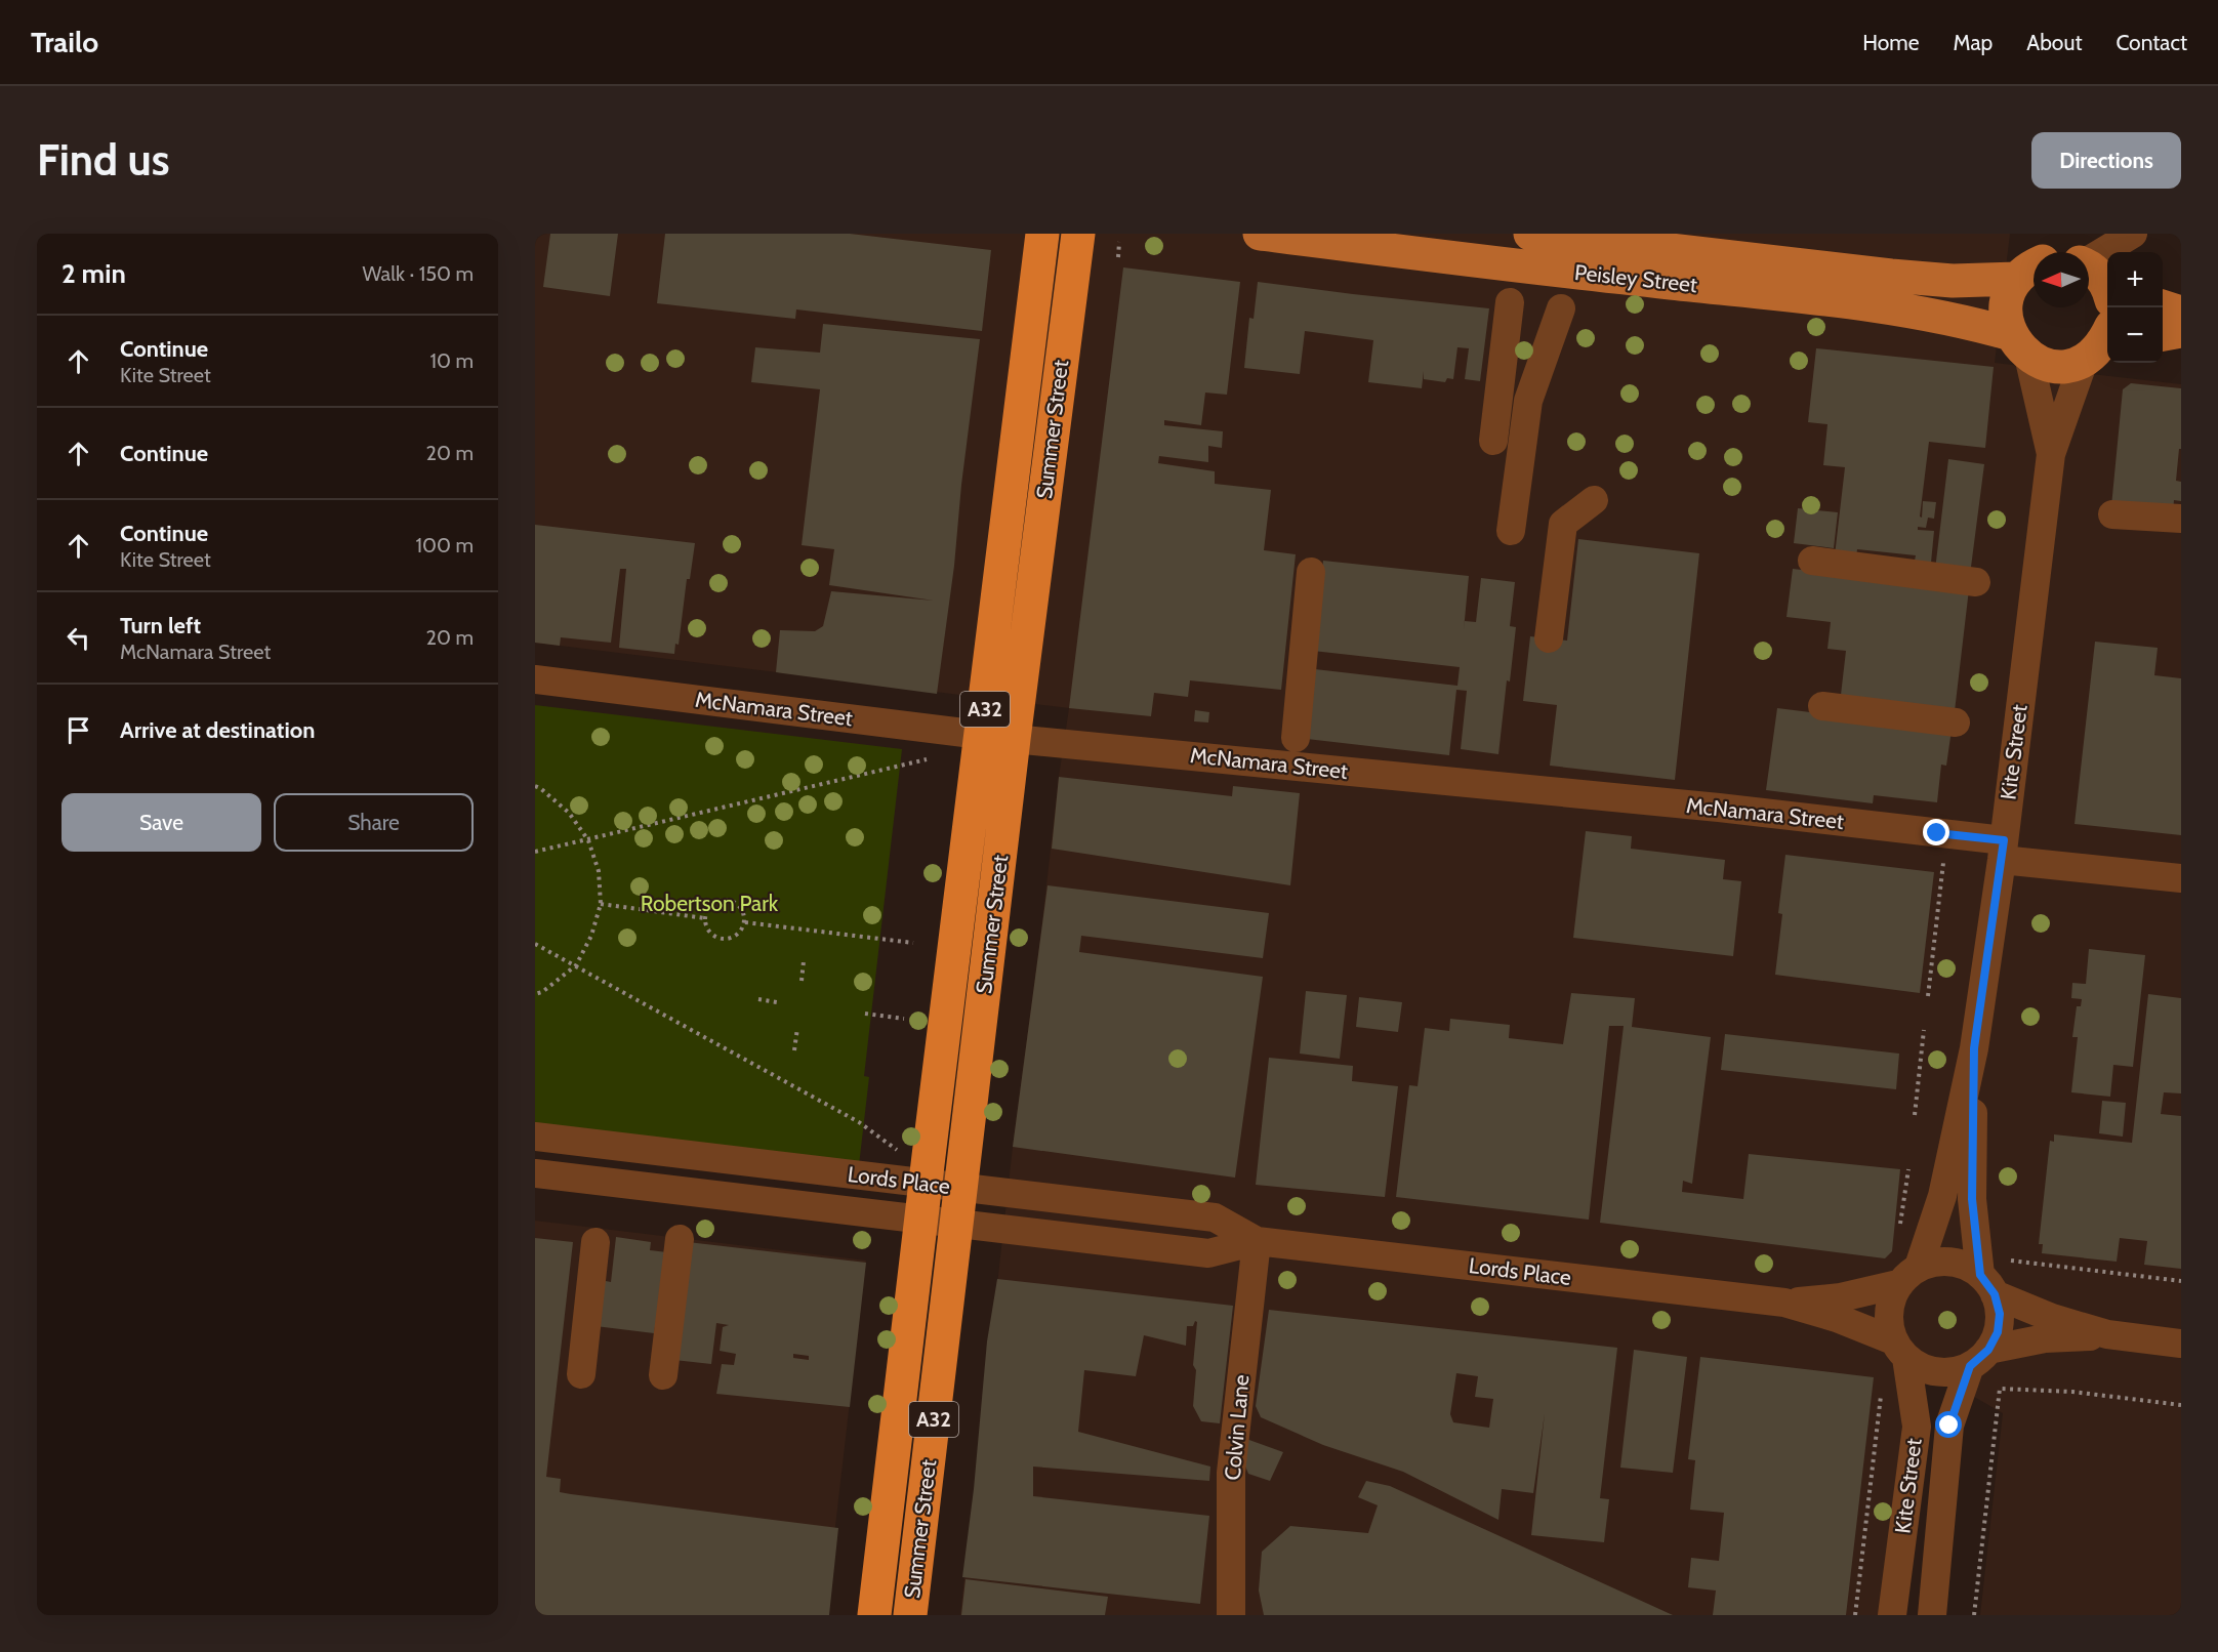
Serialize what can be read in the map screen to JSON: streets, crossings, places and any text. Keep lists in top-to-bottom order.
{
  "streets": {
    "highway": ["Summer Street", "A32"],
    "main road": ["Peisley Street"],
    "street": [
      "McNamara Street",
      "Kite Street",
      "Lords Place",
      "Colvin Lane"
    ]
  },
  "crossings": [
    ["Peisley Street", "Kite Street"],
    ["Summer Street", "McNamara Street"],
    ["Summer Street", "Lords Place"],
    ["McNamara Street", "Kite Street"],
    ["Kite Street", "Lords Place"],
    ["Lords Place", "Colvin Lane"]
  ],
  "parks": ["Robertson Park"],
  "north": "left",
  "page": {
    "header": "Trailo",
    "nav": [
      "Home",
      "Map",
      "About",
      "Contact"
    ],
    "buttons": [
      "Directions",
      ["Save", "Share"]
    ],
    "title": "Find us",
    "heading": ["2 min", "Walk · 150 m"],
    "map_buttons": ["+", "−"],
    "list": [
      ["Continue", "Kite Street", "10 m"],
      ["Continue", "20 m"],
      ["Continue", "Kite Street", "100 m"],
      ["Turn left", "McNamara Street", "20 m"],
      "Arrive at destination"
    ]
  }
}
